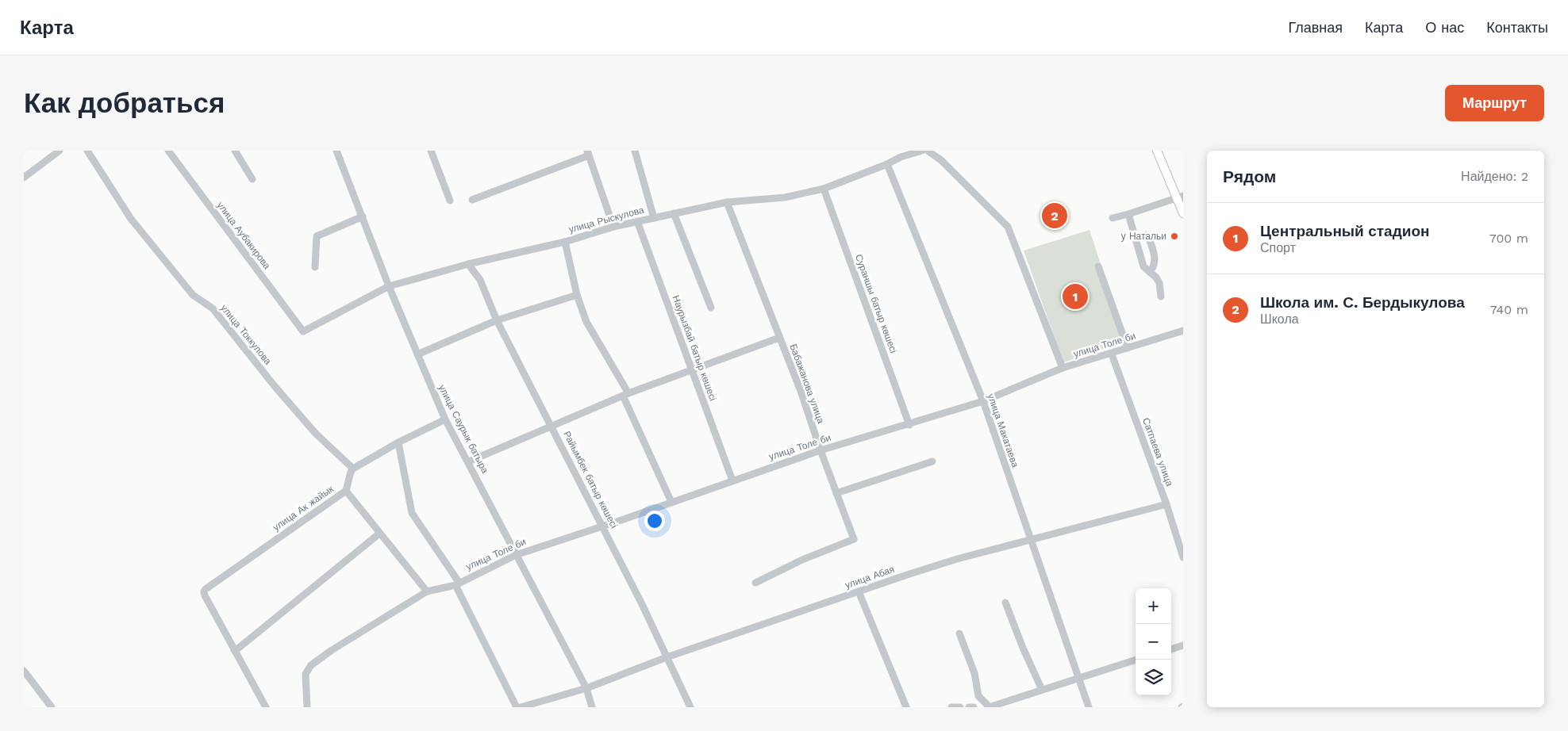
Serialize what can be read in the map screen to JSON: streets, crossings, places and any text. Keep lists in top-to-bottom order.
{
  "streets": {
    "street": [
      "улица Рыскулова",
      "улица Аубакирова",
      "Сураншы батыр көшесі",
      "улица Токкулова",
      "улица Толе би",
      "Наурызбай батыр көшесі",
      "Бабажанова улица",
      "улица Саурык батыра",
      "улица Макатаева",
      "Сатпаева улица",
      "Райымбек батыр көшесі",
      "улица Ак жайык",
      "улица Абая"
    ]
  },
  "crossings": [
    ["улица Рыскулова", "улица Аубакирова"],
    ["улица Рыскулова", "Сураншы батыр көшесі"],
    ["улица Рыскулова", "Наурызбай батыр көшесі"],
    ["улица Рыскулова", "Бабажанова улица"],
    ["улица Рыскулова", "улица Саурык батыра"],
    ["улица Рыскулова", "улица Макатаева"],
    ["улица Рыскулова", "Райымбек батыр көшесі"],
    ["Сураншы батыр көшесі", "улица Толе би"],
    ["улица Токкулова", "улица Ак жайык"],
    ["улица Толе би", "Наурызбай батыр көшесі"],
    ["улица Толе би", "Бабажанова улица"],
    ["улица Толе би", "улица Саурык батыра"],
    ["улица Толе би", "улица Макатаева"],
    ["улица Толе би", "Сатпаева улица"],
    ["улица Толе би", "Райымбек батыр көшесі"],
    ["улица Саурык батыра", "улица Абая"],
    ["улица Макатаева", "улица Абая"],
    ["Сатпаева улица", "улица Абая"],
    ["Райымбек батыр көшесі", "улица Абая"]
  ],
  "places": ["у Натальи"],
  "page": {
    "header": "Карта",
    "nav": [
      "Главная",
      "Карта",
      "О нас",
      "Контакты"
    ],
    "buttons": "Маршрут",
    "title": "Как добраться",
    "heading": ["Рядом", "Найдено: 2"],
    "pins": ["2", "1"],
    "list": [
      {
        "mark": "1",
        "name": "Центральный стадион",
        "note": "Спорт",
        "value": "700 m"
      },
      {
        "mark": "2",
        "name": "Школа им. С. Бердыкулова",
        "note": "Школа",
        "value": "740 m"
      }
    ],
    "map_buttons": ["+", "−"]
  }
}
